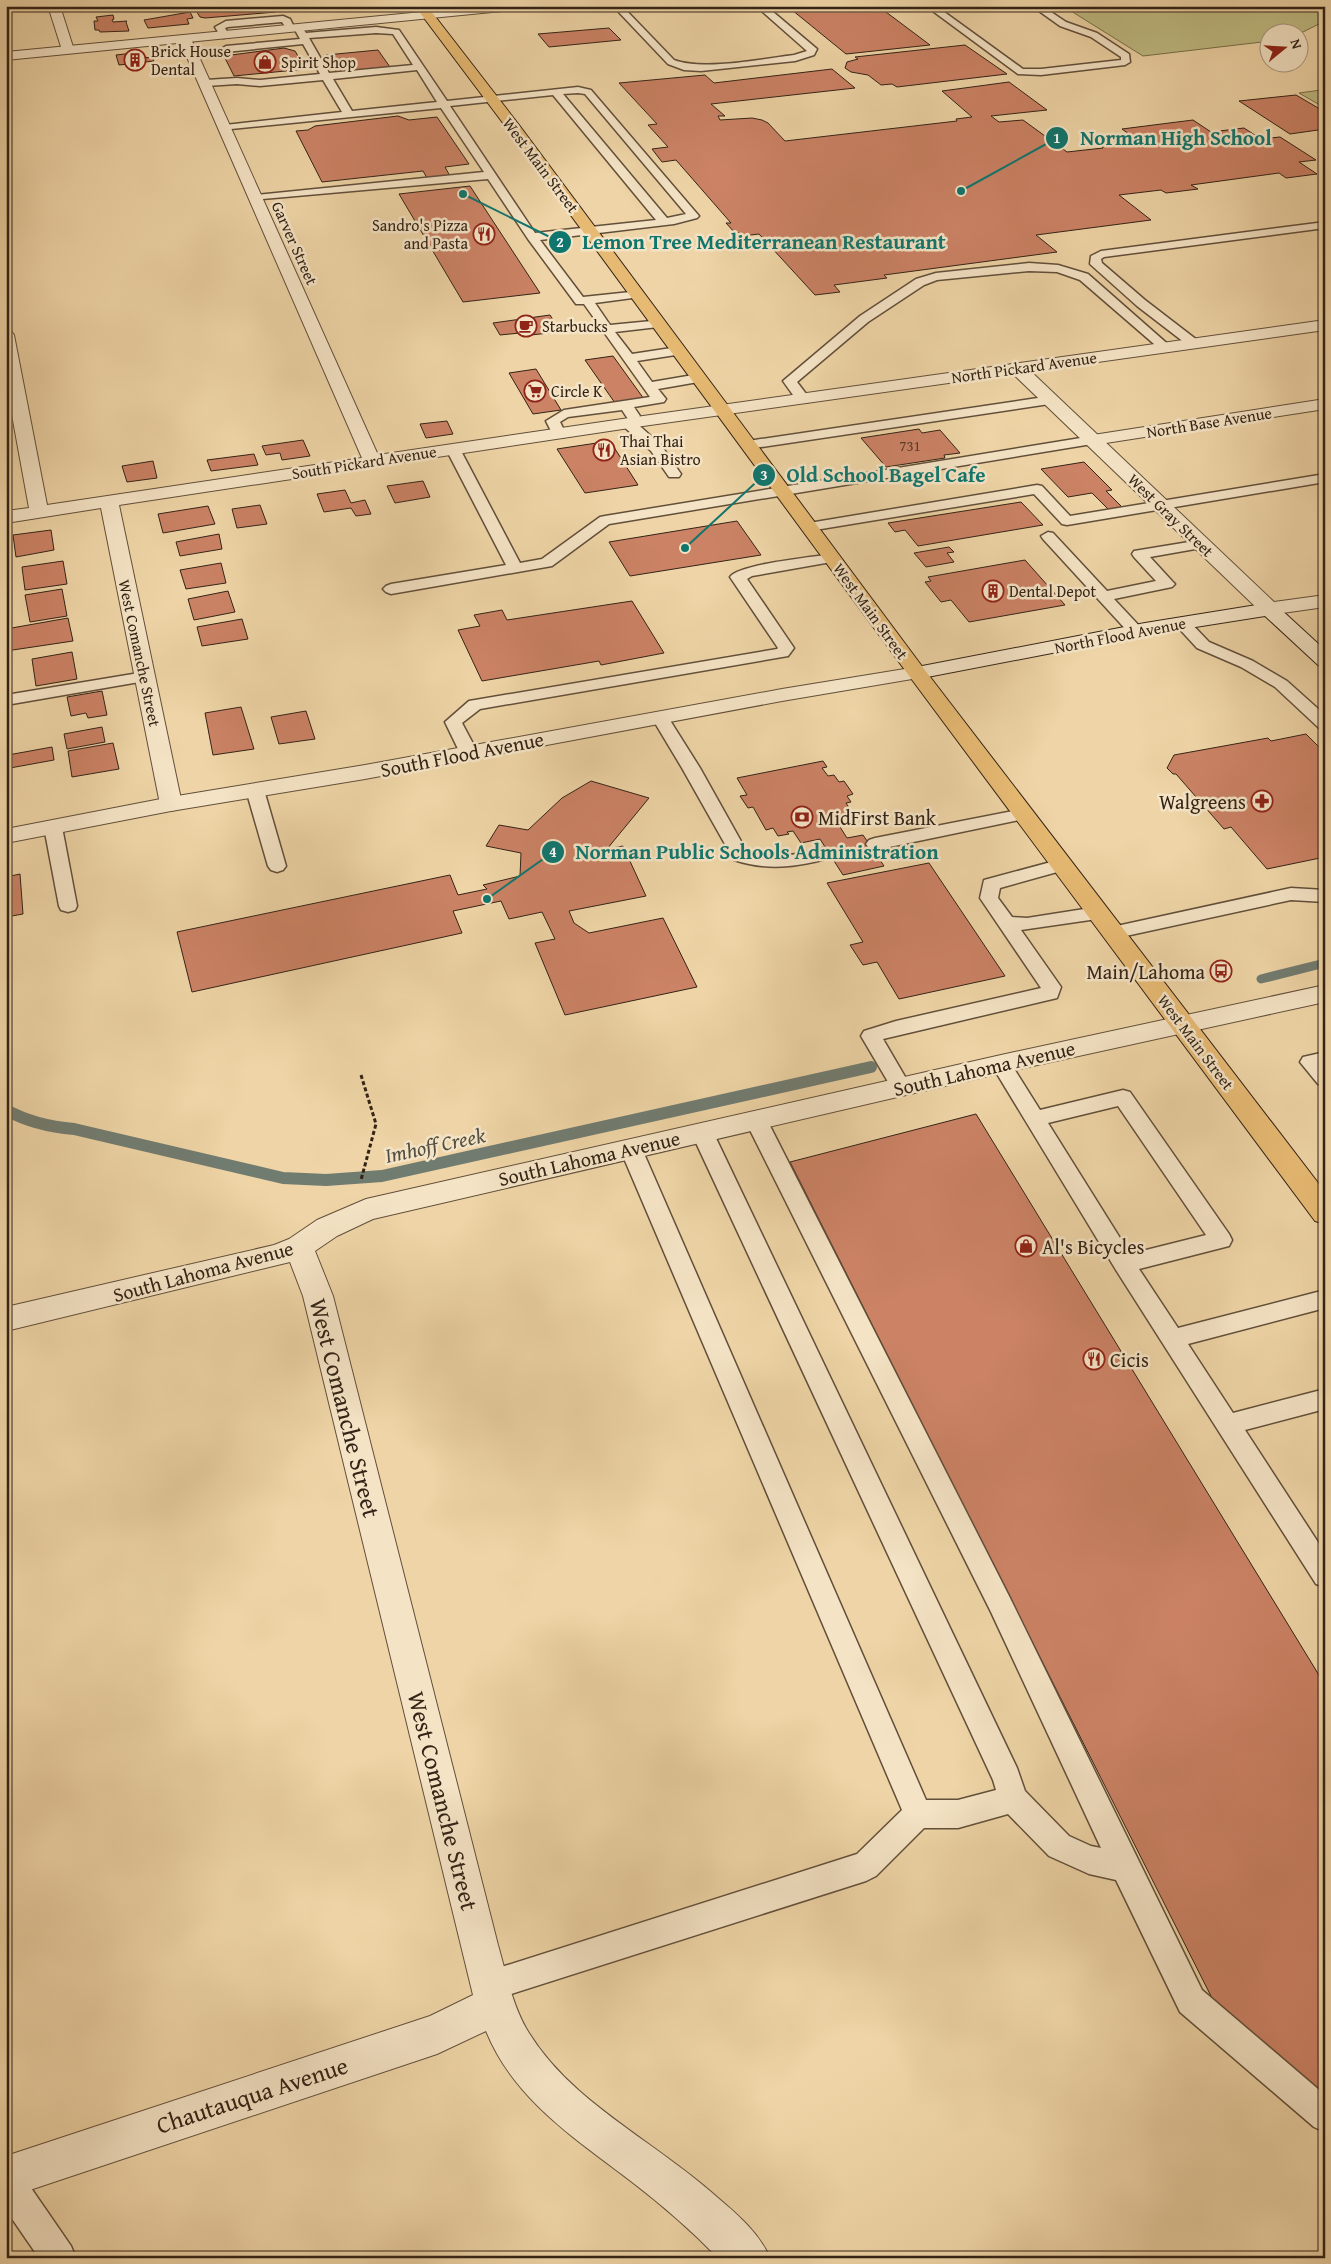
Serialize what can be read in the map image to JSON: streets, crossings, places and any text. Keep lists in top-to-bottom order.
{
  "streets": {
    "main road": ["West Main Street"],
    "street": [
      "Garver Street",
      "North Pickard Avenue",
      "North Base Avenue",
      "South Pickard Avenue",
      "West Gray Street",
      "North Flood Avenue",
      "West Comanche Street",
      "South Flood Avenue",
      "South Lahoma Avenue",
      "Chautauqua Avenue"
    ]
  },
  "crossings": [
    ["West Main Street", "North Pickard Avenue"],
    ["West Main Street", "South Pickard Avenue"],
    ["West Main Street", "North Flood Avenue"],
    ["West Main Street", "South Flood Avenue"],
    ["West Main Street", "South Lahoma Avenue"],
    ["Garver Street", "South Pickard Avenue"],
    ["North Pickard Avenue", "South Pickard Avenue"],
    ["North Pickard Avenue", "West Gray Street"],
    ["North Base Avenue", "West Gray Street"],
    ["South Pickard Avenue", "West Comanche Street"],
    ["West Gray Street", "North Flood Avenue"],
    ["North Flood Avenue", "South Flood Avenue"],
    ["West Comanche Street", "South Flood Avenue"],
    ["West Comanche Street", "South Lahoma Avenue"],
    ["West Comanche Street", "Chautauqua Avenue"]
  ],
  "water": ["Imhoff Creek"],
  "places": {
    "building": ["Brick House Dental", "Dental Depot"],
    "shop": ["Spirit Shop", "Al's Bicycles"],
    "other": [
      "Norman High School",
      "Lemon Tree Mediterranean Restaurant",
      "Old School Bagel Cafe",
      "Norman Public Schools Administration"
    ],
    "restaurant": ["Sandro's Pizza and Pasta", "Thai Thai Asian Bistro", "Cicis"],
    "cafe": ["Starbucks"],
    "supermarket": ["Circle K"],
    "pharmacy": ["Walgreens"],
    "bank": ["MidFirst Bank"],
    "bus stop": ["Main/Lahoma"]
  },
  "house_numbers": ["731"],
  "north": "right"
}
